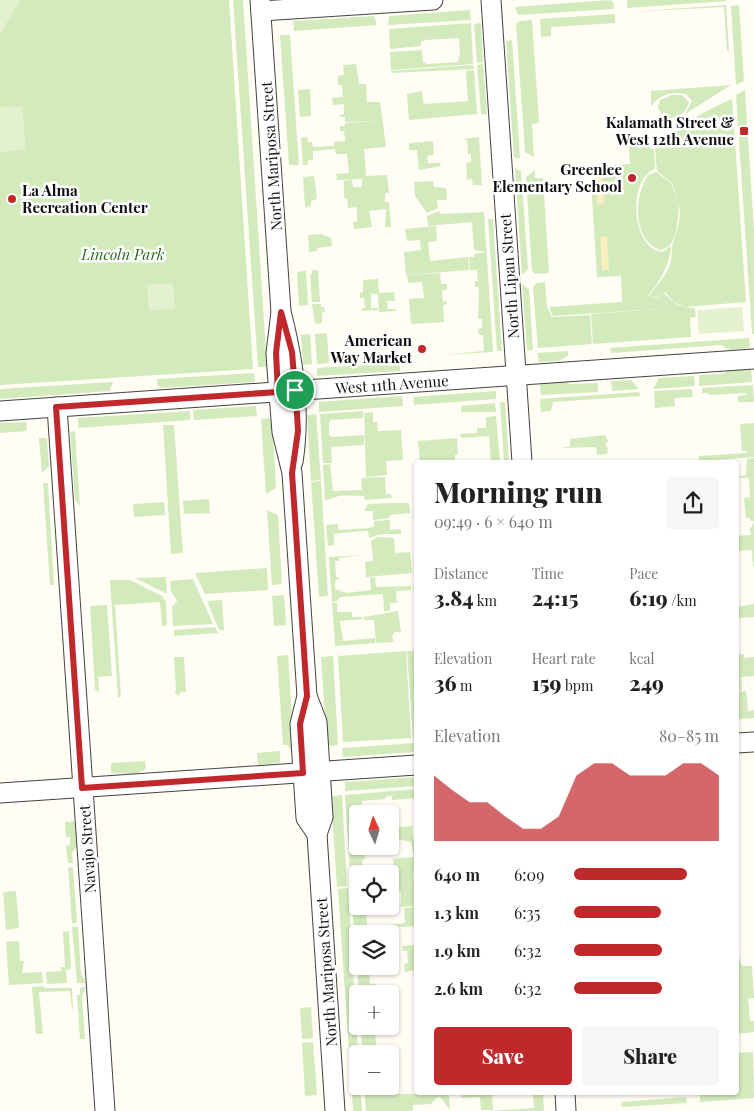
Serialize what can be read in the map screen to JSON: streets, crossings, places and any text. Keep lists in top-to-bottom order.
{
  "streets": {
    "street": [
      "North Mariposa Street",
      "North Lipan Street",
      "West 11th Avenue",
      "Navajo Street"
    ]
  },
  "crossings": [
    ["North Mariposa Street", "West 11th Avenue"],
    ["North Lipan Street", "West 11th Avenue"],
    ["West 11th Avenue", "Navajo Street"]
  ],
  "parks": ["Lincoln Park"],
  "places": {
    "transit": ["Kalamath Street & West 12th Avenue"],
    "other": ["Greenlee Elementary School", "La Alma Recreation Center", "American Way Market"]
  },
  "north": "top",
  "page": {
    "heading": ["Morning run", "09:49 · 6 × 640 m"],
    "stats": [
      ["Distance", "3.84 km"],
      ["Time", "24:15"],
      ["Pace", "6:19 /km"],
      ["Elevation", "36 m"],
      ["Heart rate", "159 bpm"],
      ["kcal", "249"]
    ],
    "chart": ["Elevation", "80–85 m"],
    "map_buttons": ["+", "−"],
    "list": [
      {
        "name": "640 m",
        "note": "6:09"
      },
      {
        "name": "1.3 km",
        "note": "6:35"
      },
      {
        "name": "1.9 km",
        "note": "6:32"
      },
      {
        "name": "2.6 km",
        "note": "6:32"
      }
    ],
    "buttons": ["Save", "Share"]
  }
}
